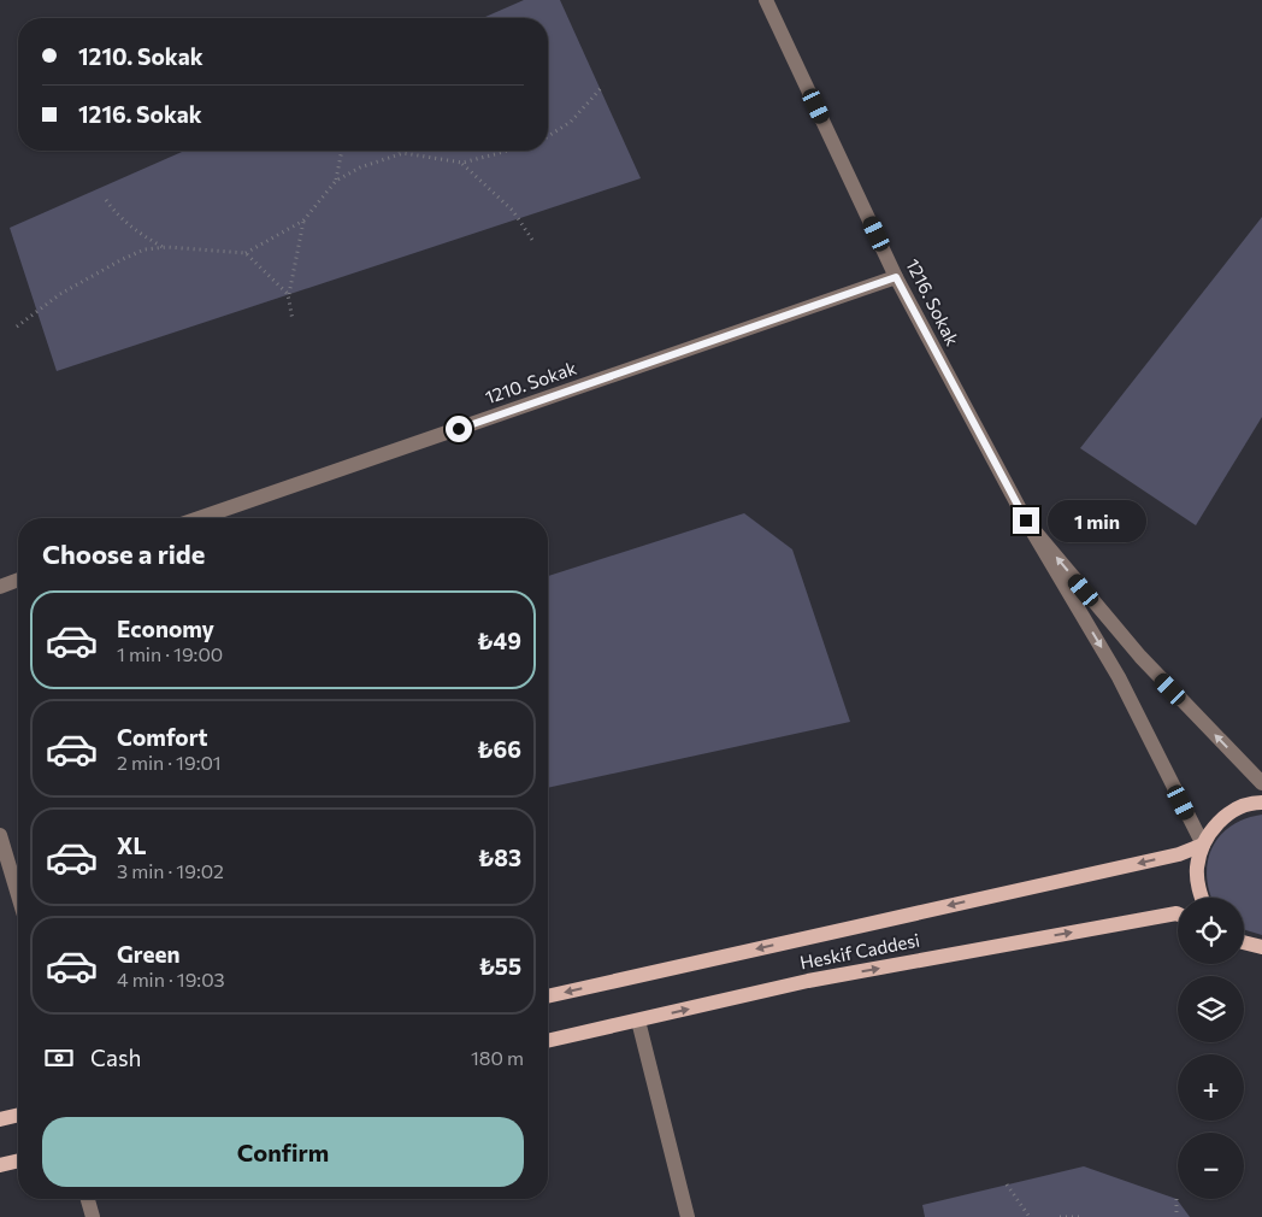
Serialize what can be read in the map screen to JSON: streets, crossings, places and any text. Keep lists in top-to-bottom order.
{
  "streets": {
    "main road": ["Heskif Caddesi"],
    "street": ["1216. Sokak", "1210. Sokak"]
  },
  "crossings": [
    ["1216. Sokak", "1210. Sokak"]
  ],
  "page": {
    "banner": ["1210. Sokak", "1216. Sokak"],
    "bubble": "1 min",
    "heading": "Choose a ride",
    "list": [
      {
        "name": "Economy",
        "note": "1 min · 19:00",
        "value": "₺49"
      },
      {
        "name": "Comfort",
        "note": "2 min · 19:01",
        "value": "₺66"
      },
      {
        "name": "XL",
        "note": "3 min · 19:02",
        "value": "₺83"
      },
      {
        "name": "Green",
        "note": "4 min · 19:03",
        "value": "₺55"
      }
    ],
    "map_buttons": ["+", "−"],
    "pay": ["Cash", "180 m"],
    "buttons": "Confirm"
  }
}
